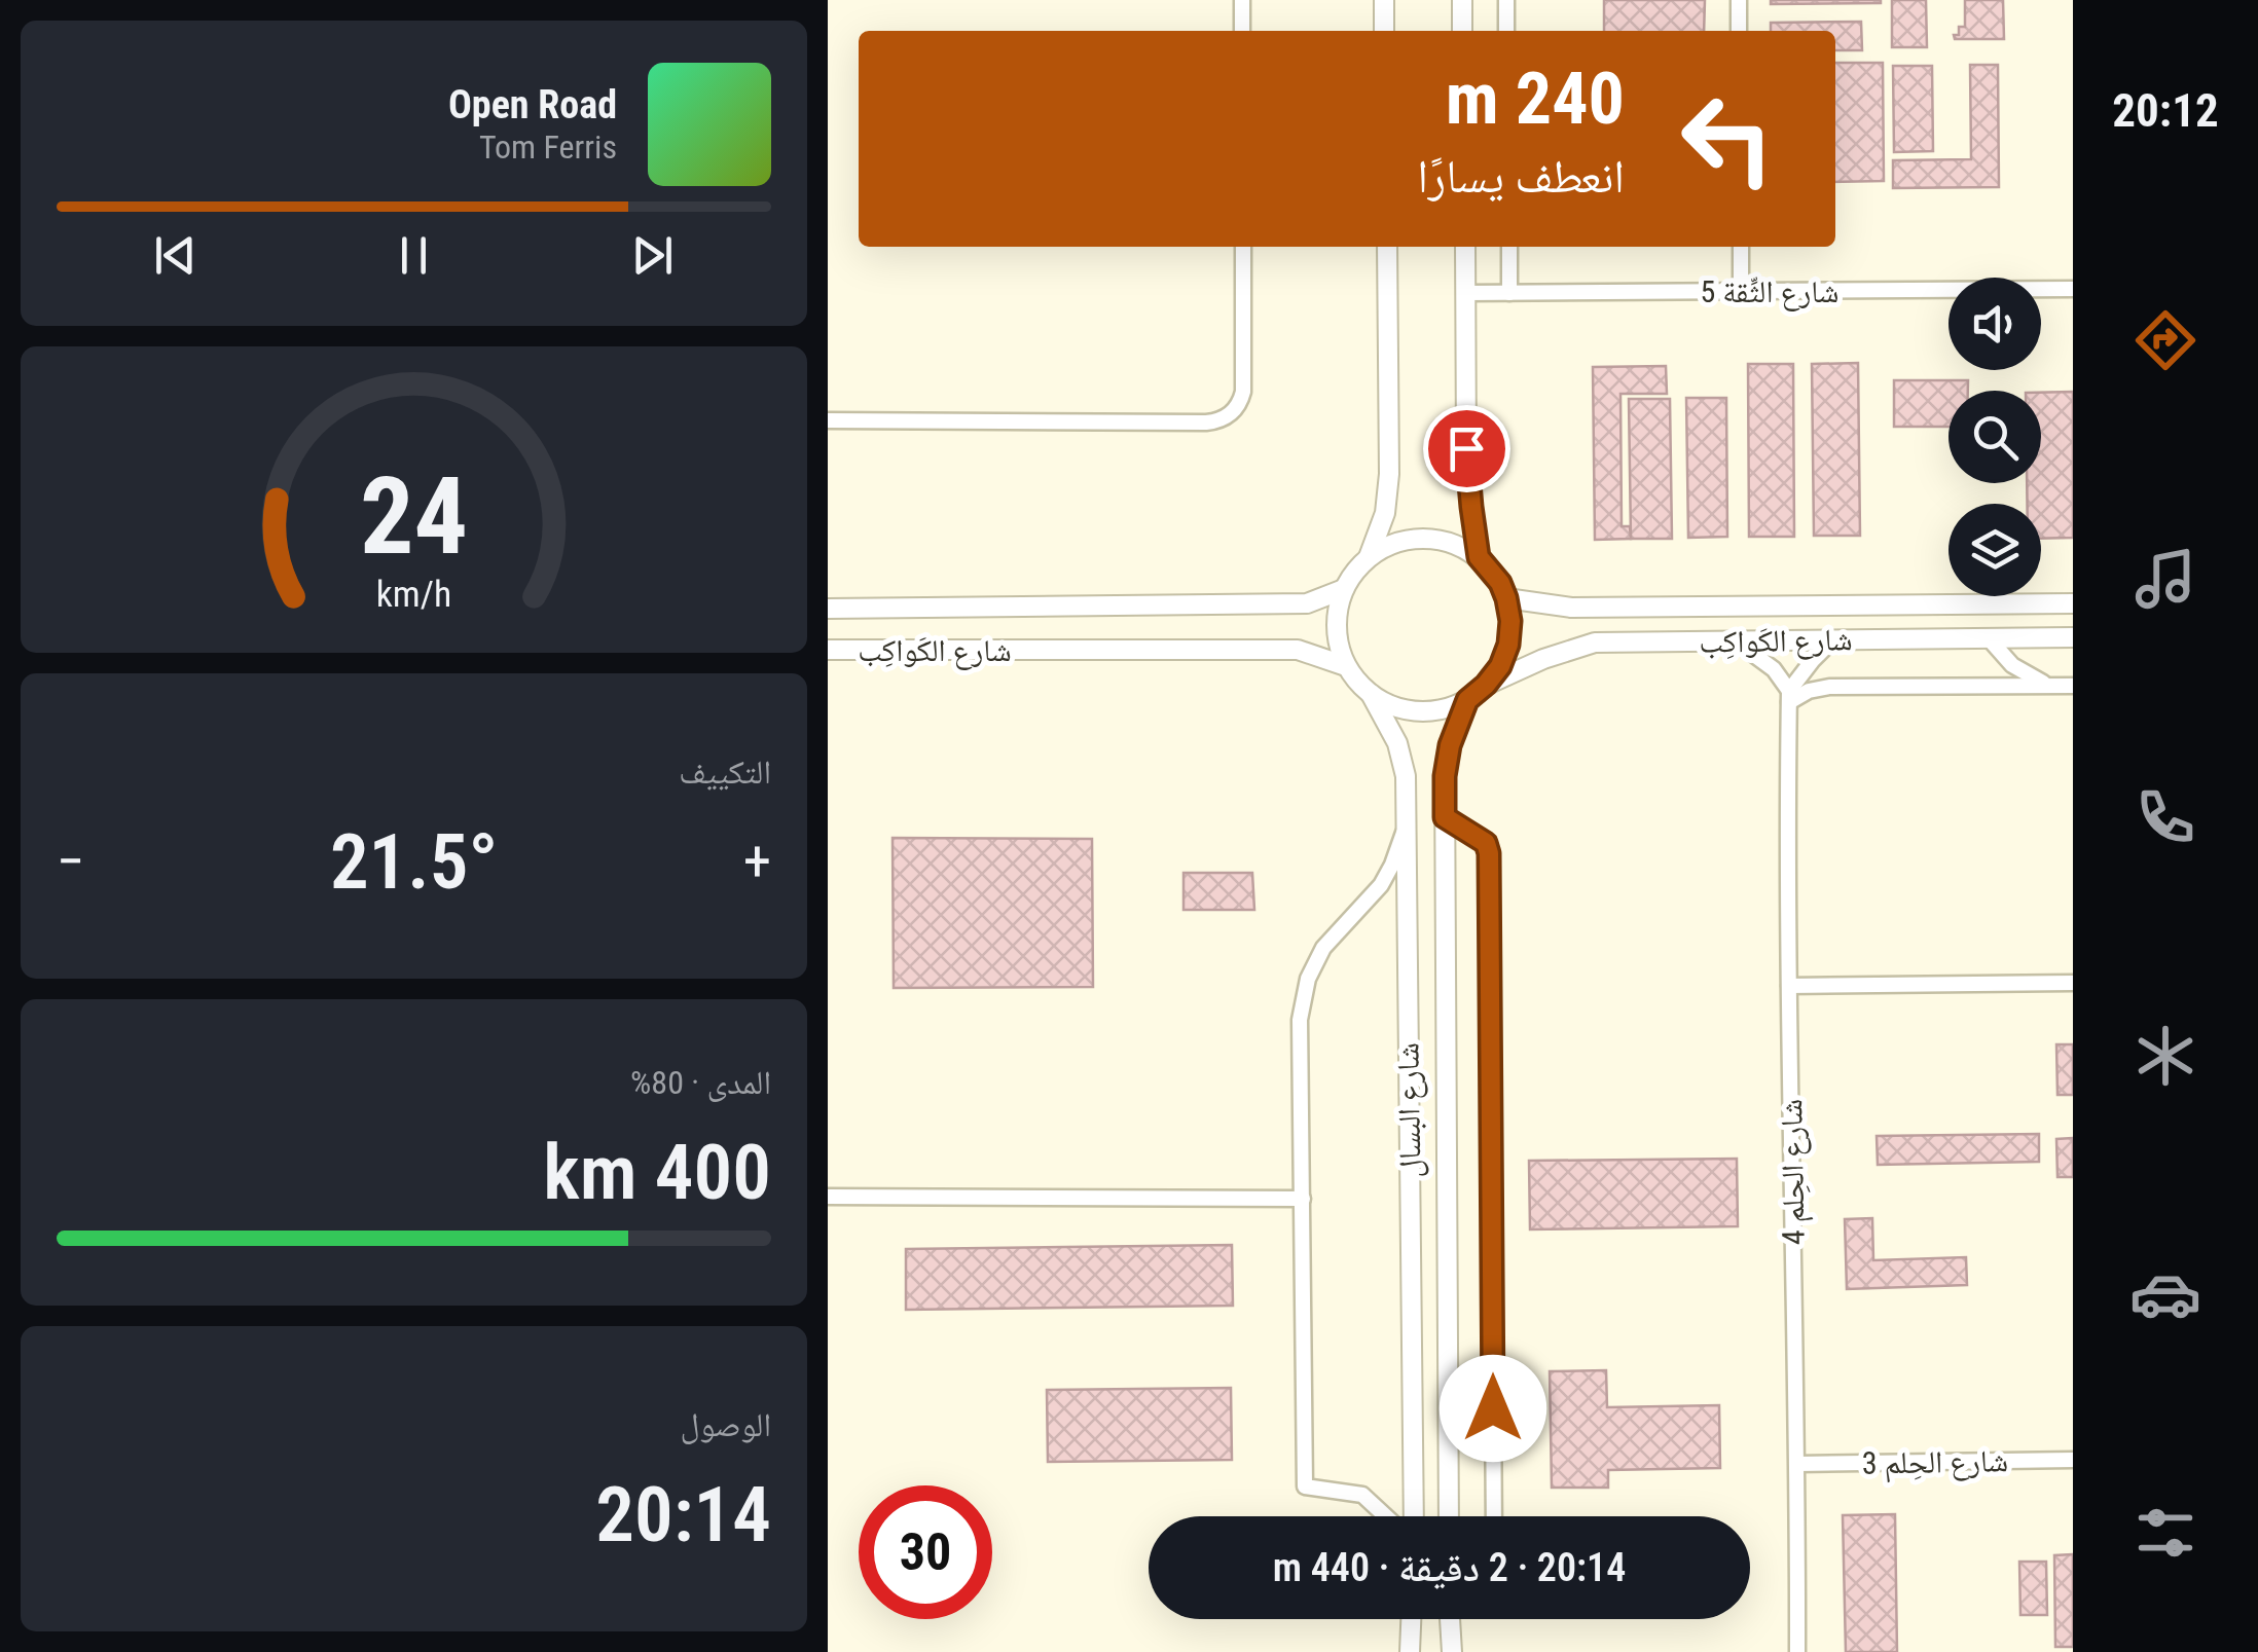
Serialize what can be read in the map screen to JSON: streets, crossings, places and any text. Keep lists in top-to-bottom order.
{
  "streets": {
    "street": [
      "شارع الثِّقة 5",
      "شارع الكَواكِب",
      "شارع البسال",
      "شارع الحِلم 4",
      "شارع الحِلم 3"
    ]
  },
  "crossings": [
    ["شارع الكَواكِب", "شارع البسال"],
    ["شارع الحِلم 4", "شارع الحِلم 3"]
  ],
  "page": {
    "tabs": "20:12",
    "turn": ["240 m", "انعطف يسارًا"],
    "song": ["Open Road", "Tom Ferris"],
    "tile": [
      "التكييف",
      ["المدى · 80%", "400 km"],
      ["الوصول", "20:14"]
    ],
    "heat": ["−", "21.5°", "+"],
    "limit": "30",
    "trip": "20:14 · 2 دقيقة · 440 m",
    "gauge": ["24", "km/h"]
  }
}
